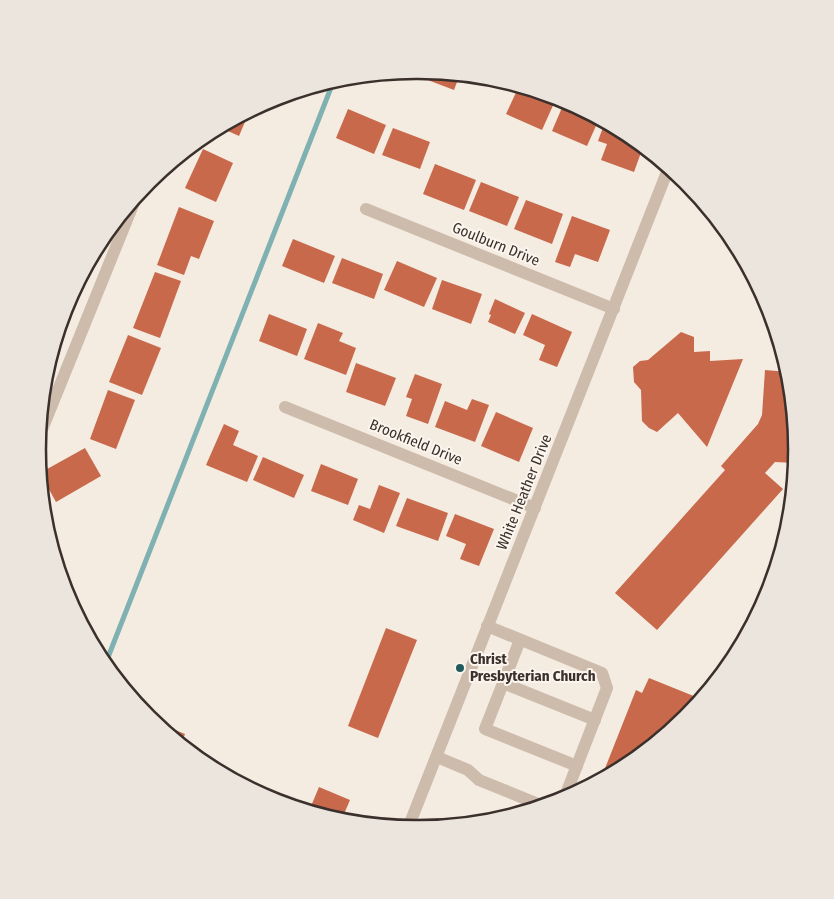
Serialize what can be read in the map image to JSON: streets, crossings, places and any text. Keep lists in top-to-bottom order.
{
  "streets": {
    "street": ["Goulburn Drive", "Brookfield Drive", "White Heather Drive"]
  },
  "crossings": [
    ["Goulburn Drive", "White Heather Drive"],
    ["Brookfield Drive", "White Heather Drive"]
  ],
  "places": ["Christ Presbyterian Church"]
}
